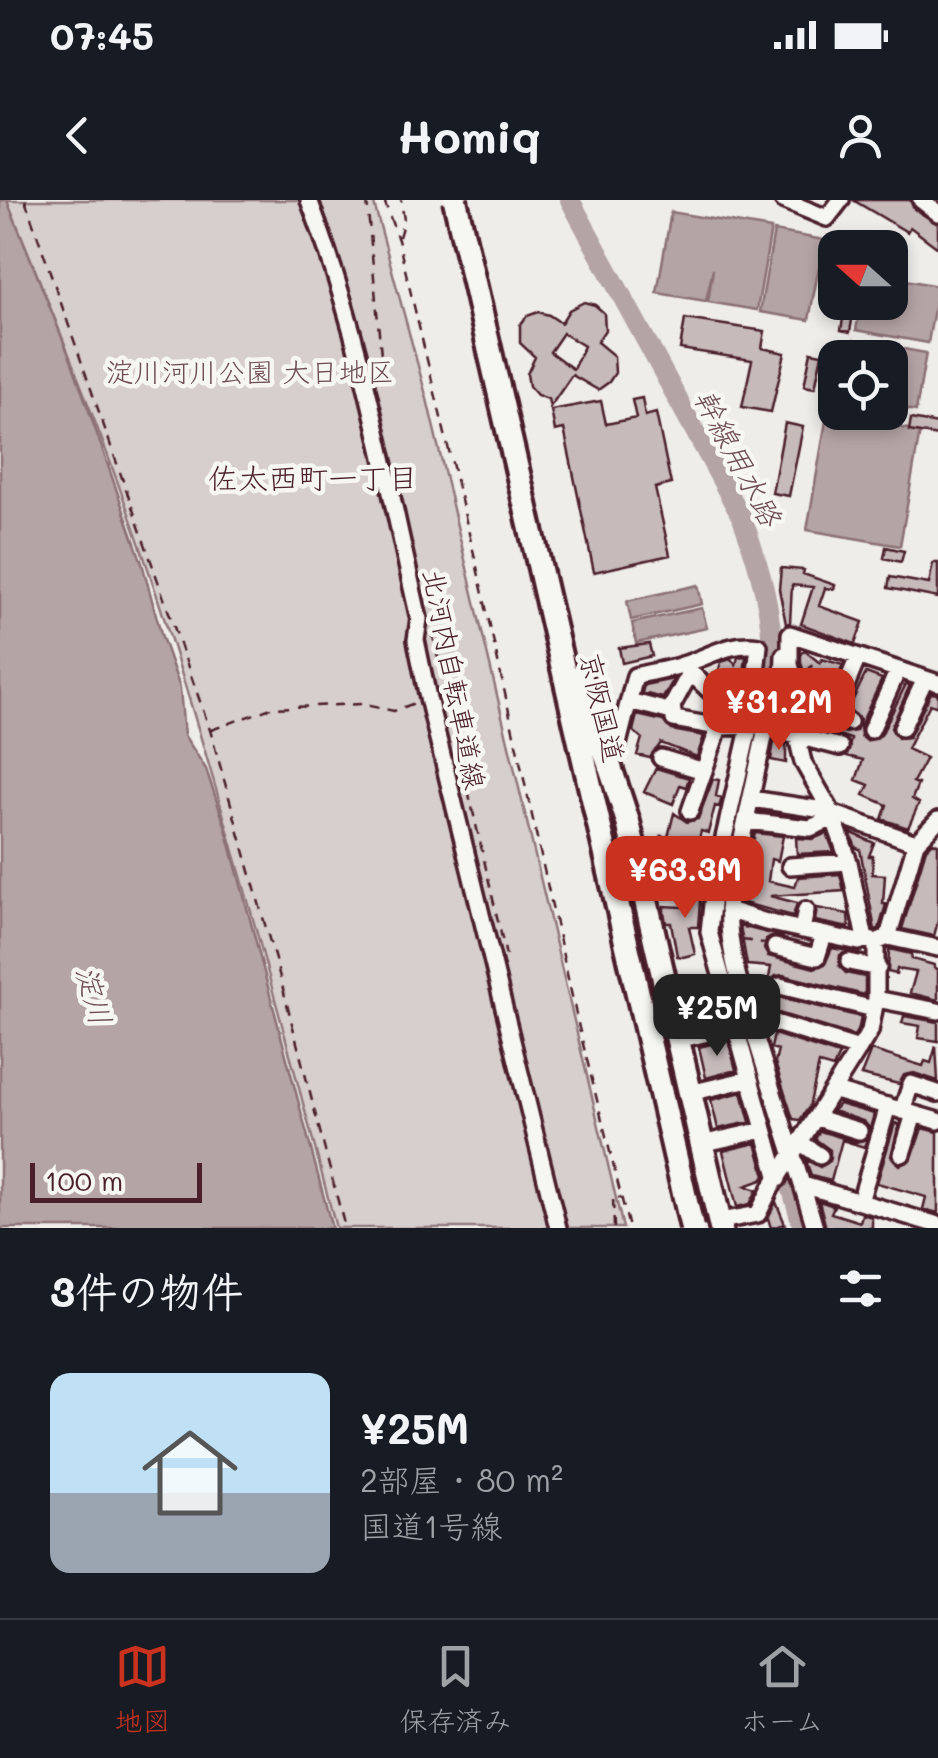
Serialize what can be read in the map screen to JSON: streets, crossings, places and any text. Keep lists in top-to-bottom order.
{
  "streets": {
    "highway": ["京阪国道"],
    "street": ["北河内自転車道線"]
  },
  "districts": ["佐太西町一丁目"],
  "water": ["幹線用水路", "淀川"],
  "parks": ["淀川河川公園 大日地区"],
  "scale_bar": "100 m",
  "north": "left",
  "page": {
    "status": "07:45",
    "header": "Homiq",
    "price": ["¥31.2M", "¥63.3M", "¥25M"],
    "scale": "100 m",
    "heading": "3件の物件",
    "list": [
      {
        "name": "¥25M",
        "note": "2部屋 · 80 m² · 国道1号線"
      }
    ],
    "tabs": ["地図", "保存済み", "ホーム"]
  }
}
